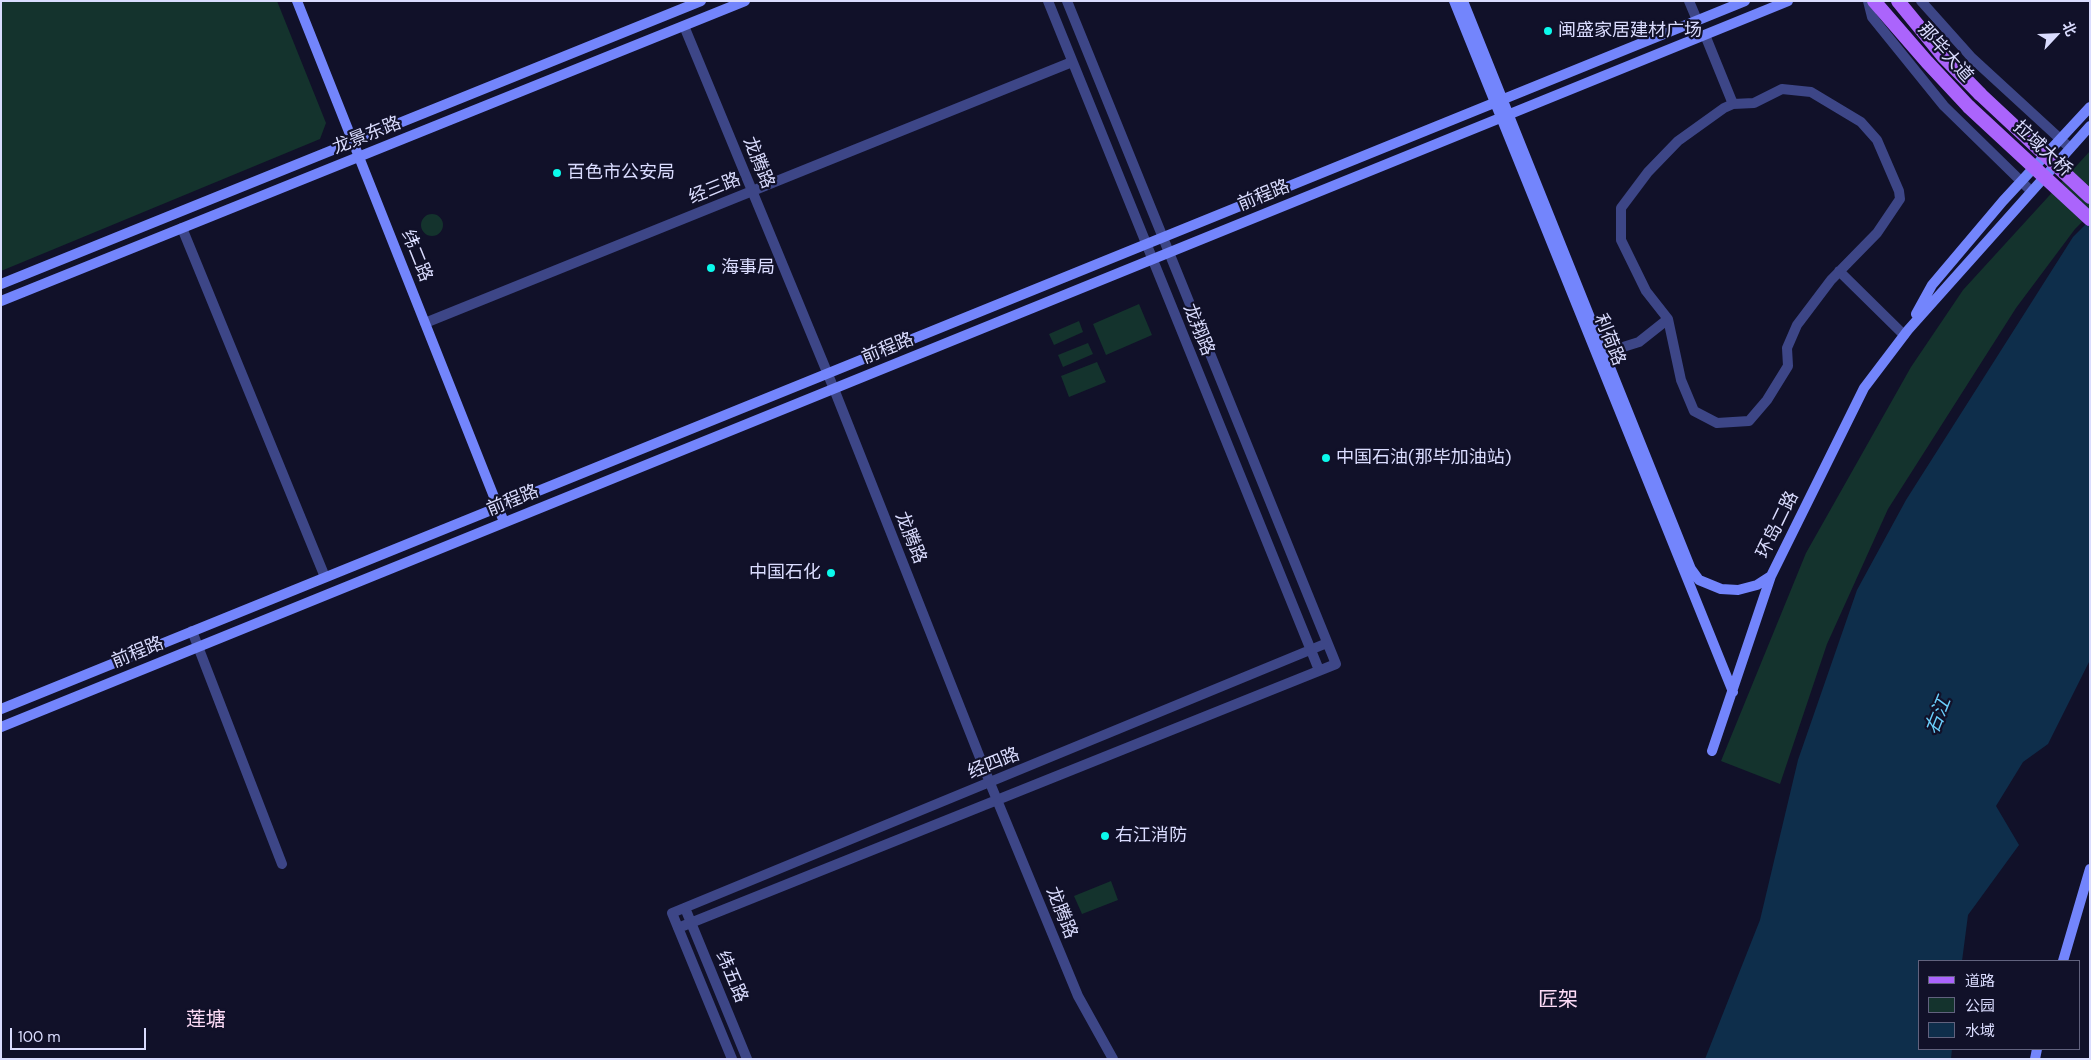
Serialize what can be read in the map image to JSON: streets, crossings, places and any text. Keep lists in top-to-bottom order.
{
  "streets": {
    "main road": [
      "那毕大道",
      "龙景东路",
      "拉域大桥",
      "前程路",
      "纬二路",
      "利荷路",
      "环岛二路"
    ],
    "street": [
      "龙腾路",
      "经三路",
      "龙翔路",
      "经四路",
      "纬五路"
    ]
  },
  "crossings": [
    ["那毕大道", "拉域大桥"],
    ["龙景东路", "龙腾路"],
    ["龙景东路", "纬二路"],
    ["龙腾路", "经三路"],
    ["龙腾路", "前程路"],
    ["龙腾路", "经四路"],
    ["经三路", "纬二路"],
    ["经三路", "龙翔路"],
    ["前程路", "纬二路"],
    ["前程路", "龙翔路"],
    ["前程路", "利荷路"],
    ["龙翔路", "经四路"],
    ["利荷路", "环岛二路"],
    ["经四路", "纬五路"]
  ],
  "districts": ["匠架", "莲塘"],
  "water": ["右江"],
  "places": [
    "闽盛家居建材广场",
    "百色市公安局",
    "海事局",
    "中国石油(那毕加油站)",
    "中国石化",
    "右江消防"
  ],
  "legend": ["道路", "公园", "水域"],
  "scale_bar": "100 m",
  "north": "top right"
}
